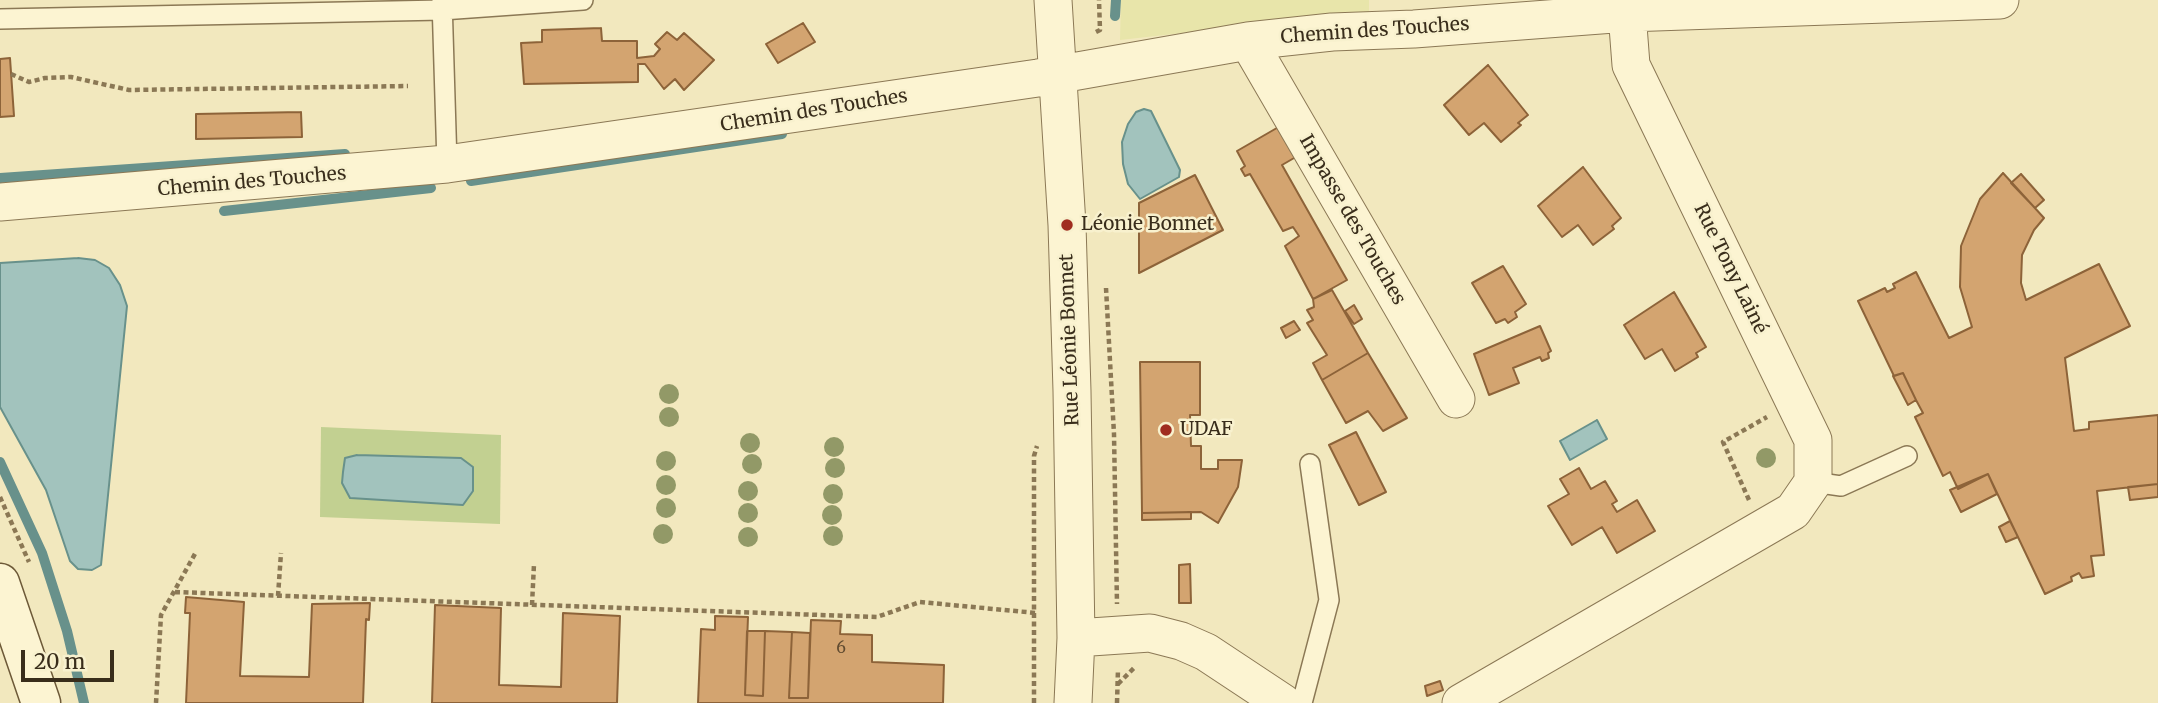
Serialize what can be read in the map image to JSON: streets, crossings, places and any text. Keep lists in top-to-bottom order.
{
  "streets": {
    "street": [
      "Chemin des Touches",
      "Impasse des Touches",
      "Rue Tony Lainé",
      "Rue Léonie Bonnet"
    ]
  },
  "crossings": [
    ["Chemin des Touches", "Impasse des Touches"],
    ["Chemin des Touches", "Rue Tony Lainé"],
    ["Chemin des Touches", "Rue Léonie Bonnet"]
  ],
  "places": ["Léonie Bonnet", "UDAF"],
  "house_numbers": ["6"],
  "scale_bar": "20 m"
}
